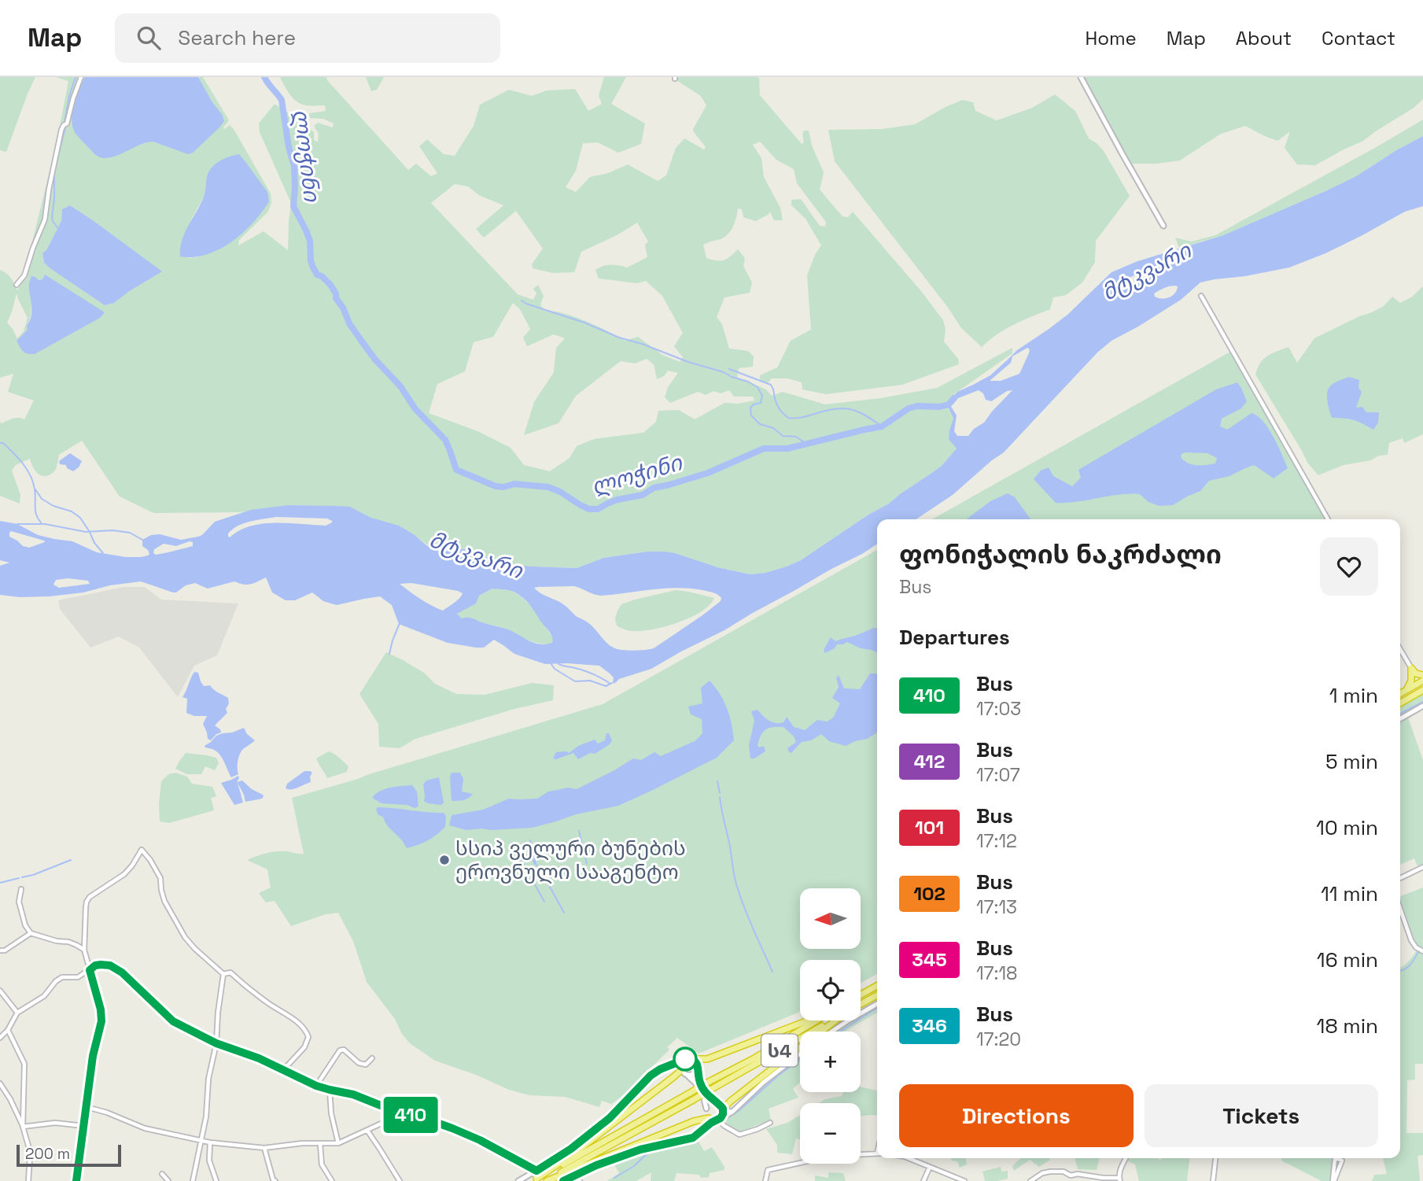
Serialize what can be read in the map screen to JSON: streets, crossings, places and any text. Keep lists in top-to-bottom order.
{
  "streets": {
    "highway": ["ს4"]
  },
  "water": ["ლოჭინი", "მტკვარი"],
  "places": ["სსიპ ველური ბუნების ეროვნული სააგენტო"],
  "lines": ["bus line 410"],
  "scale_bar": "200 m",
  "north": "left",
  "page": {
    "header": "Map",
    "search": "Search here",
    "nav": [
      "Home",
      "Map",
      "About",
      "Contact"
    ],
    "on_map": "410",
    "heading": [
      ["ფონიჭალის ნაკრძალი", "Bus"],
      "Departures"
    ],
    "list": [
      {
        "mark": "410",
        "name": "Bus",
        "note": "17:03",
        "value": "1 min"
      },
      {
        "mark": "412",
        "name": "Bus",
        "note": "17:07",
        "value": "5 min"
      },
      {
        "mark": "101",
        "name": "Bus",
        "note": "17:12",
        "value": "10 min"
      },
      {
        "mark": "102",
        "name": "Bus",
        "note": "17:13",
        "value": "11 min"
      },
      {
        "mark": "345",
        "name": "Bus",
        "note": "17:18",
        "value": "16 min"
      },
      {
        "mark": "346",
        "name": "Bus",
        "note": "17:20",
        "value": "18 min"
      }
    ],
    "map_buttons": ["+", "−"],
    "buttons": ["Directions", "Tickets"],
    "scale": "200 m"
  }
}
